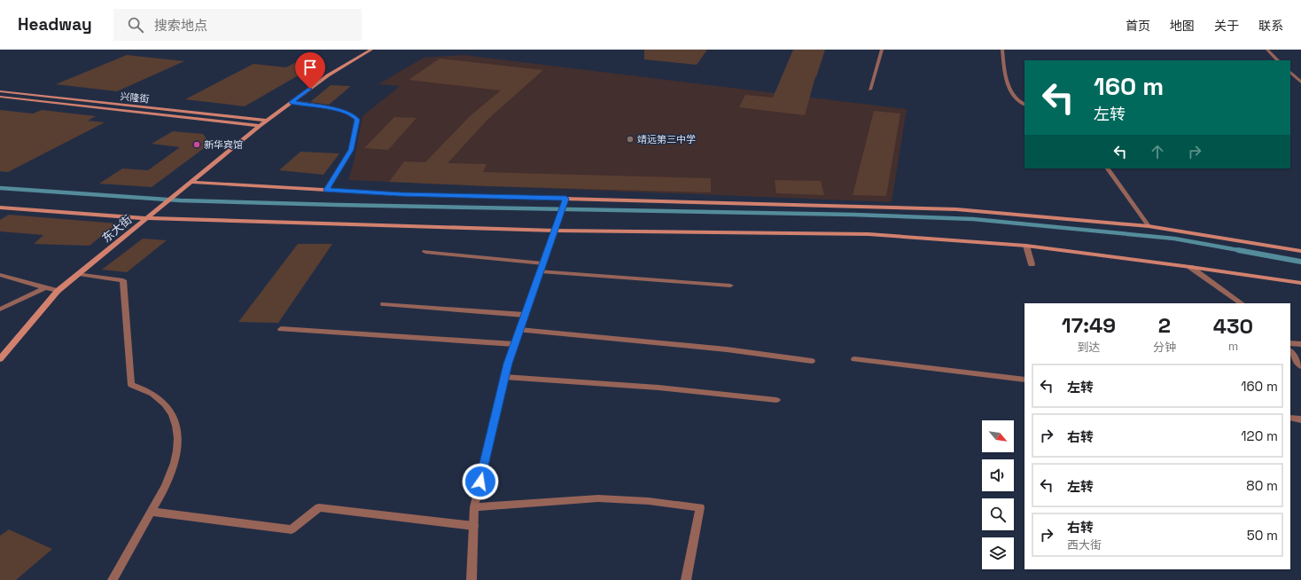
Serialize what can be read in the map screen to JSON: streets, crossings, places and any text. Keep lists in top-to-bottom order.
{
  "streets": {
    "main road": ["兴隆街", "东大街"]
  },
  "crossings": [
    ["兴隆街", "东大街"]
  ],
  "places": ["靖远第三中学", "新华宾馆"],
  "north": "bottom right",
  "page": {
    "header": "Headway",
    "search": "搜索地点",
    "nav": [
      "首页",
      "地图",
      "关于",
      "联系"
    ],
    "turn": ["160 m", "左转"],
    "eta": [
      "17:49",
      "到达",
      "2",
      "分钟",
      "430",
      "m"
    ],
    "list": [
      {
        "name": "左转",
        "value": "160 m"
      },
      {
        "name": "右转",
        "value": "120 m"
      },
      {
        "name": "左转",
        "value": "80 m"
      },
      {
        "name": "右转",
        "note": "西大街",
        "value": "50 m"
      }
    ]
  }
}
